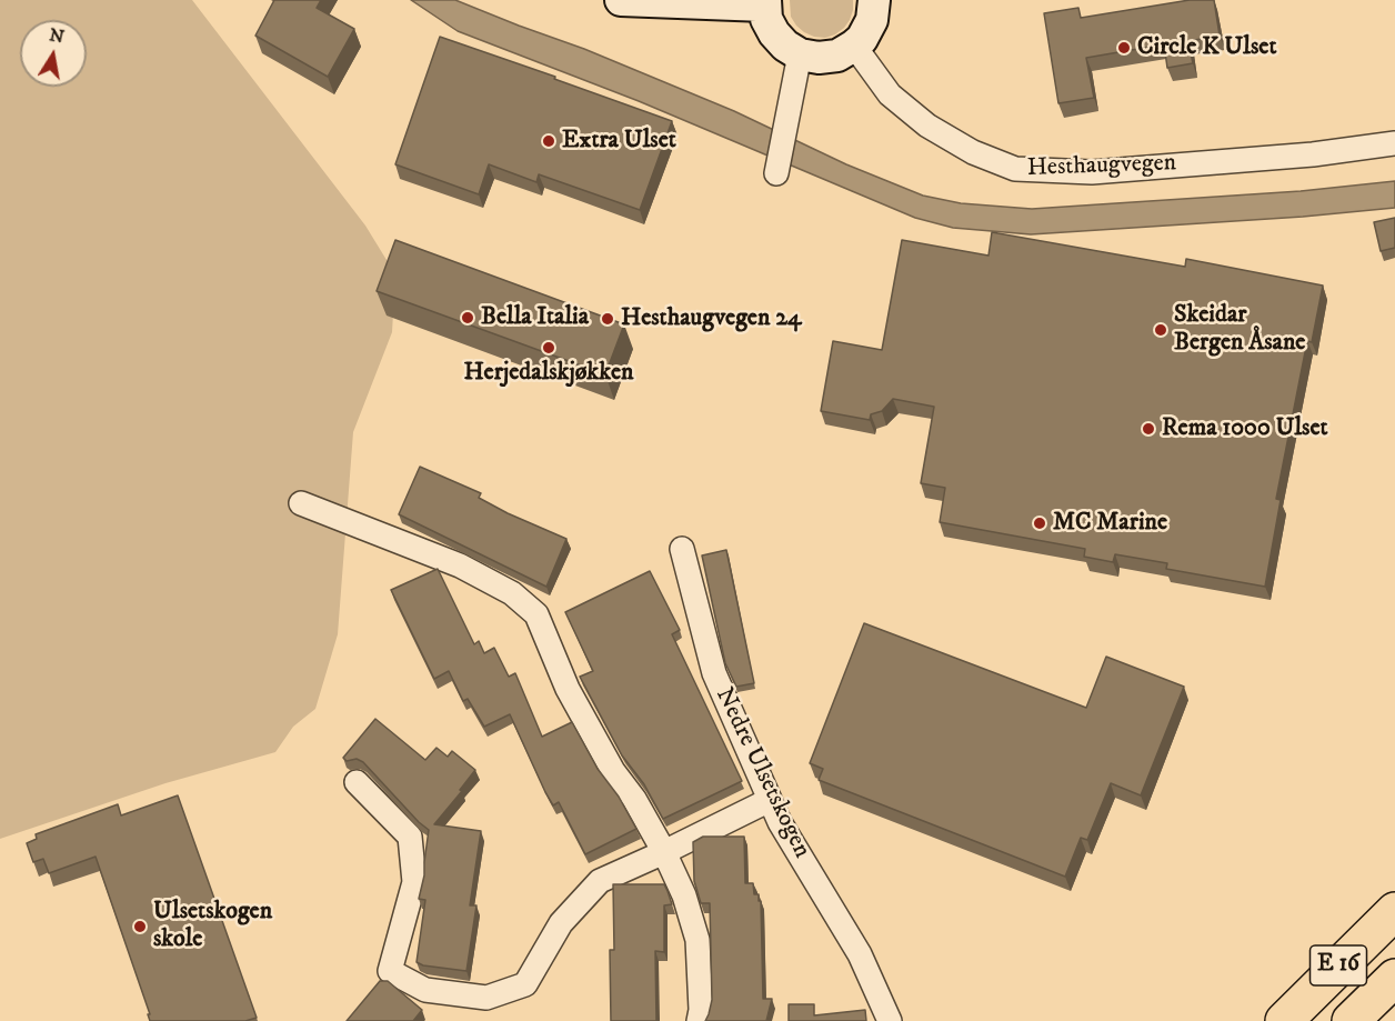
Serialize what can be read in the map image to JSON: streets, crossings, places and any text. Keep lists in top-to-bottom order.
{
  "streets": {
    "highway": ["E 16"],
    "street": ["Hesthaugvegen", "Nedre Ulsetskogen"]
  },
  "places": [
    "Circle K Ulset",
    "Extra Ulset",
    "Bella Italia",
    "Hesthaugvegen 24",
    "Skeidar Bergen Åsane",
    "Herjedalskjøkken",
    "Rema 1000 Ulset",
    "MC Marine",
    "Ulsetskogen skole"
  ],
  "north": "top"
}
